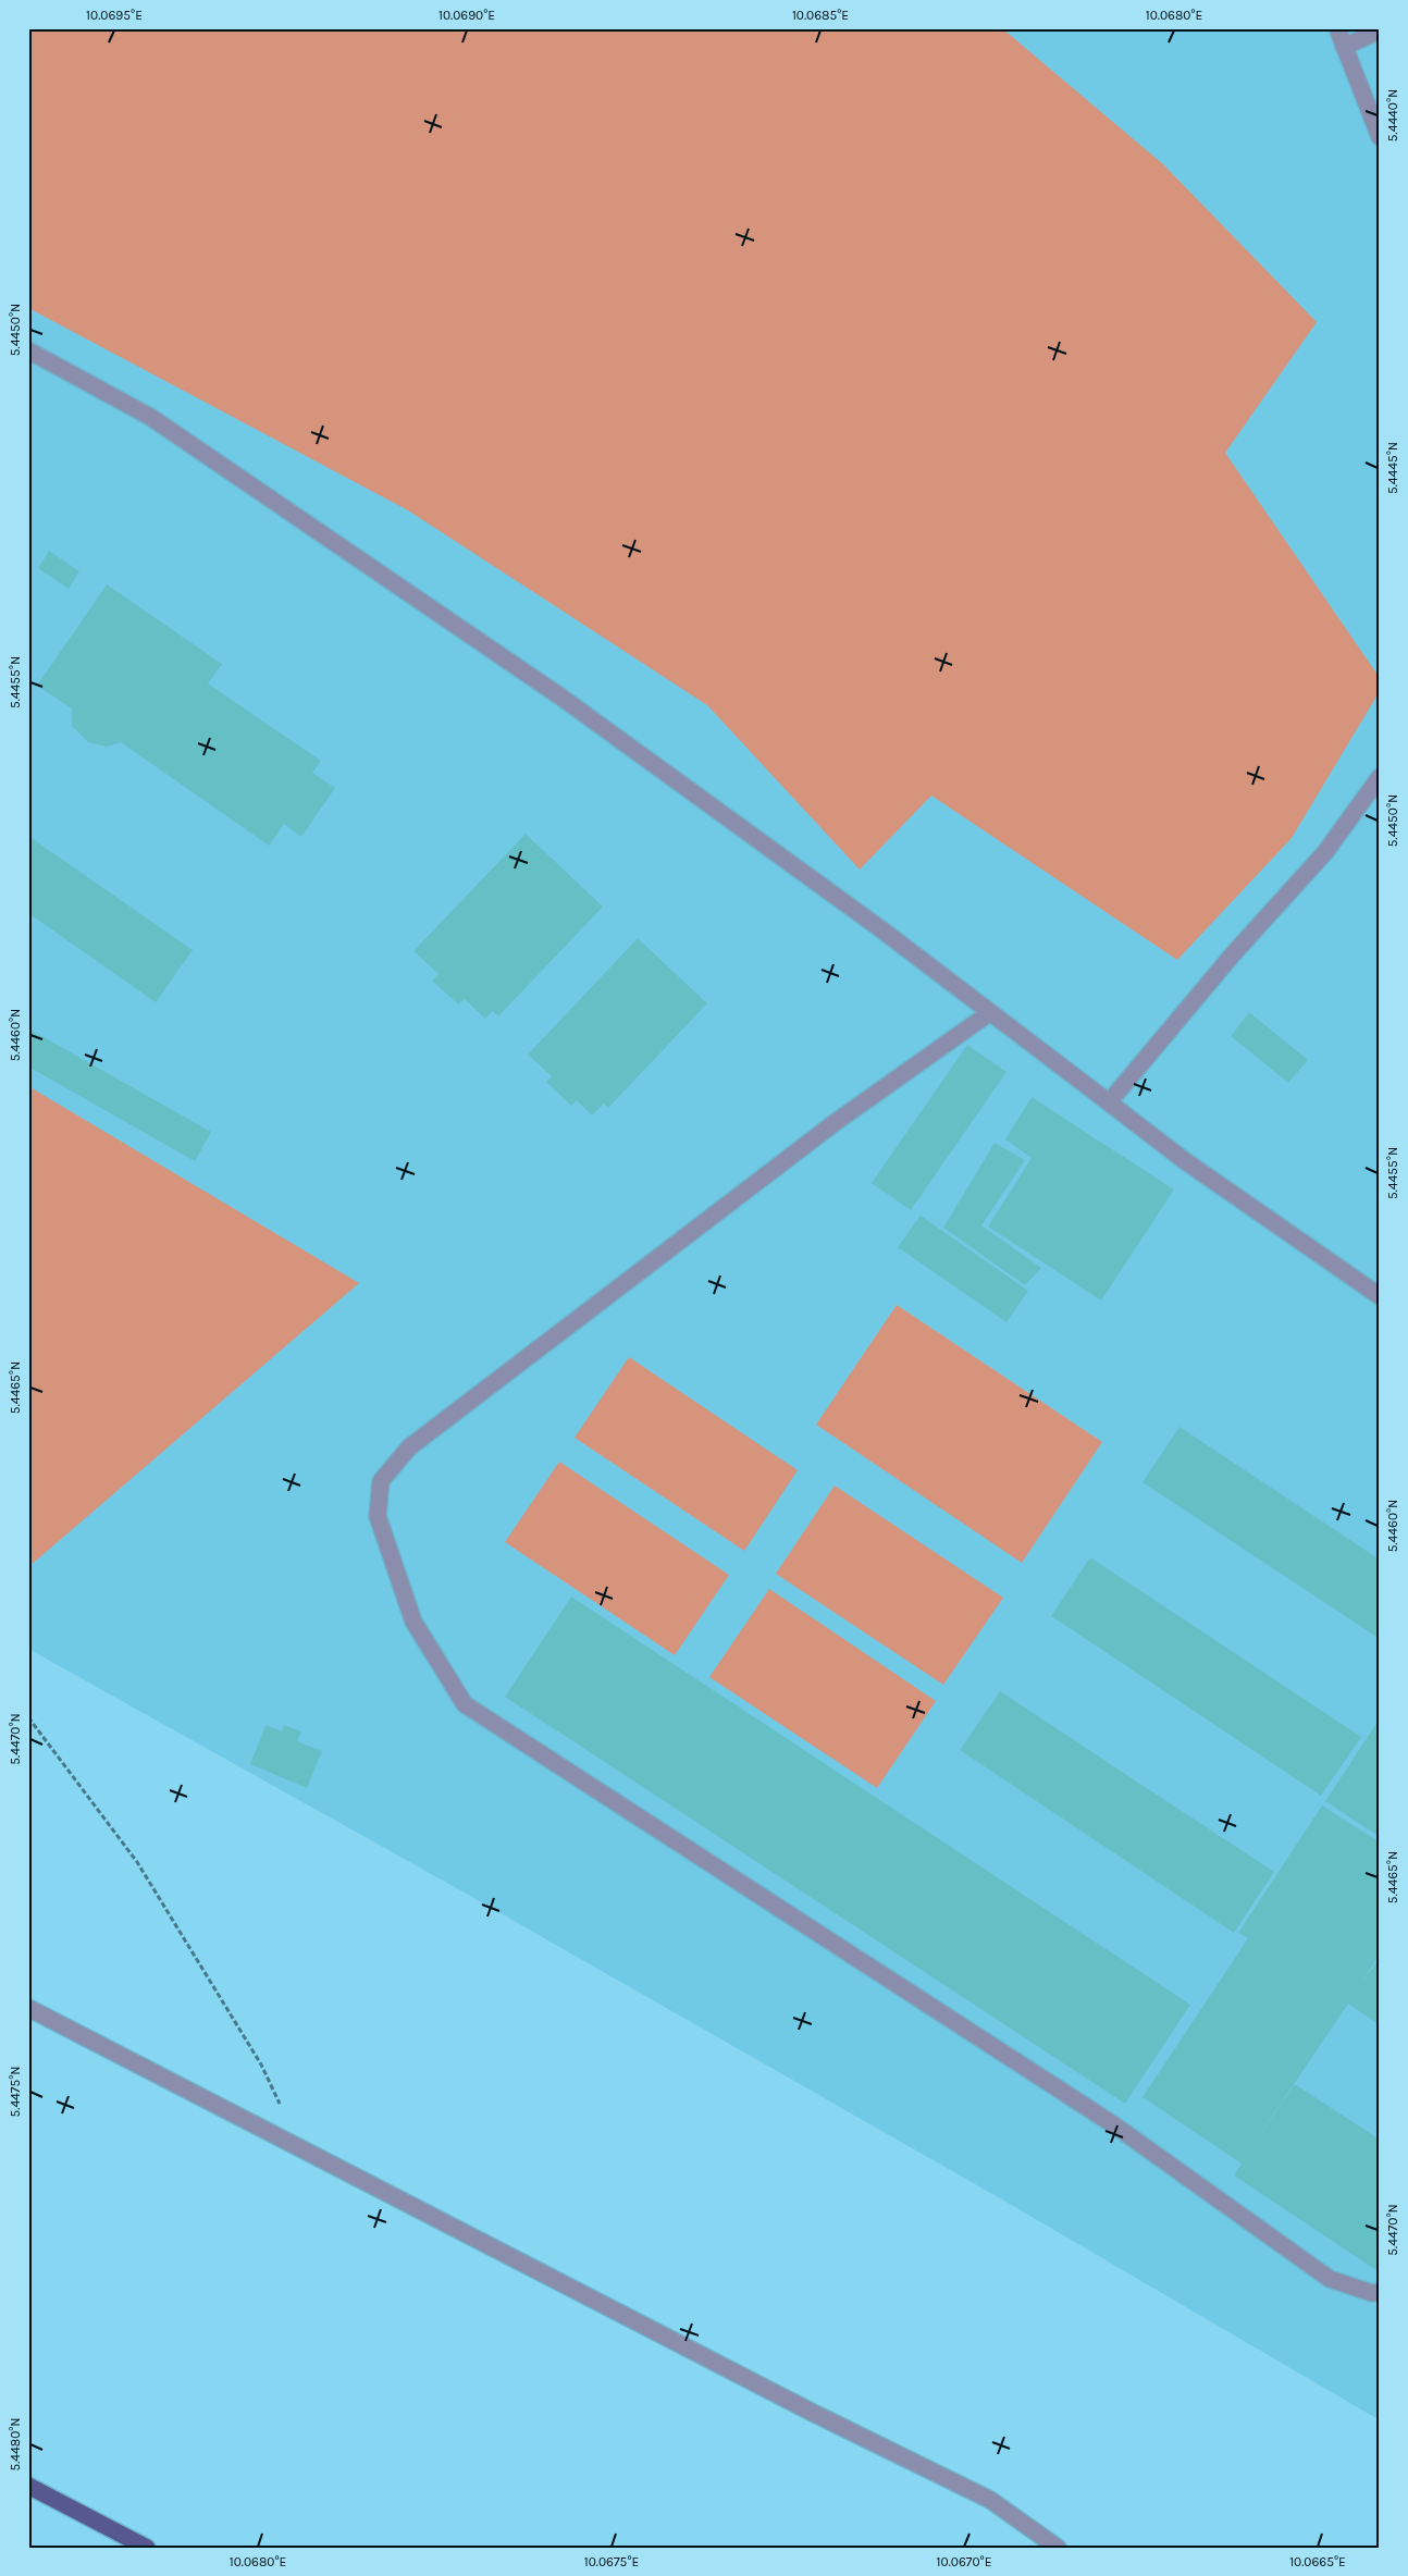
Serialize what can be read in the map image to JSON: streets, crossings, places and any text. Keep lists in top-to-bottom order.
{
  "coordinates": [
    "10.0695°E",
    "10.0690°E",
    "10.0685°E",
    "10.0680°E",
    "5.4440°N",
    "5.4450°N",
    "5.4445°N",
    "5.4455°N",
    "5.4460°N",
    "5.4465°N",
    "5.4470°N",
    "5.4475°N",
    "5.4480°N",
    "10.0675°E",
    "10.0670°E",
    "10.0665°E"
  ]
}
